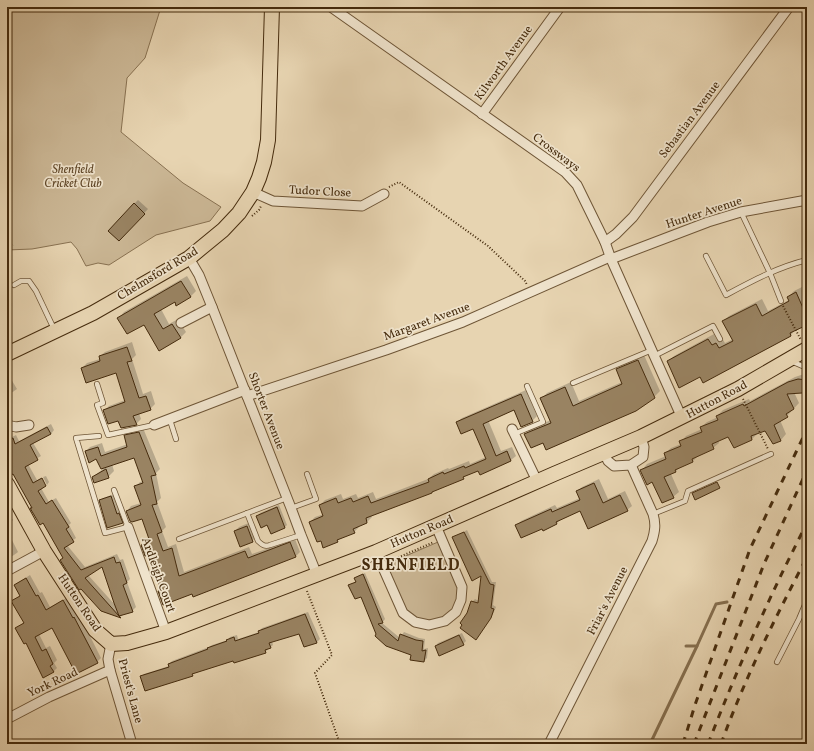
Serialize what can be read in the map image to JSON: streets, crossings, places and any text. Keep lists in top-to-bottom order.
{
  "streets": {
    "main road": ["Chelmsford Road", "Hutton Road"],
    "street": [
      "Kilworth Avenue",
      "Sebastian Avenue",
      "Crossways",
      "Tudor Close",
      "Hunter Avenue",
      "Margaret Avenue",
      "Shorter Avenue",
      "Ardleigh Court",
      "Friar's Avenue",
      "York Road",
      "Priest's Lane"
    ]
  },
  "crossings": [
    ["Kilworth Avenue", "Crossways"],
    ["Sebastian Avenue", "Crossways"],
    ["Crossways", "Hunter Avenue"],
    ["Crossways", "Margaret Avenue"],
    ["Crossways", "Hutton Road"],
    ["Tudor Close", "Chelmsford Road"],
    ["Hunter Avenue", "Margaret Avenue"],
    ["Chelmsford Road", "Shorter Avenue"],
    ["Margaret Avenue", "Shorter Avenue"],
    ["Hutton Road", "Shorter Avenue"],
    ["Hutton Road", "Ardleigh Court"],
    ["Hutton Road", "Priest's Lane"],
    ["York Road", "Priest's Lane"]
  ],
  "districts": ["SHENFIELD"],
  "parks": ["Shenfield Cricket Club"]
}
